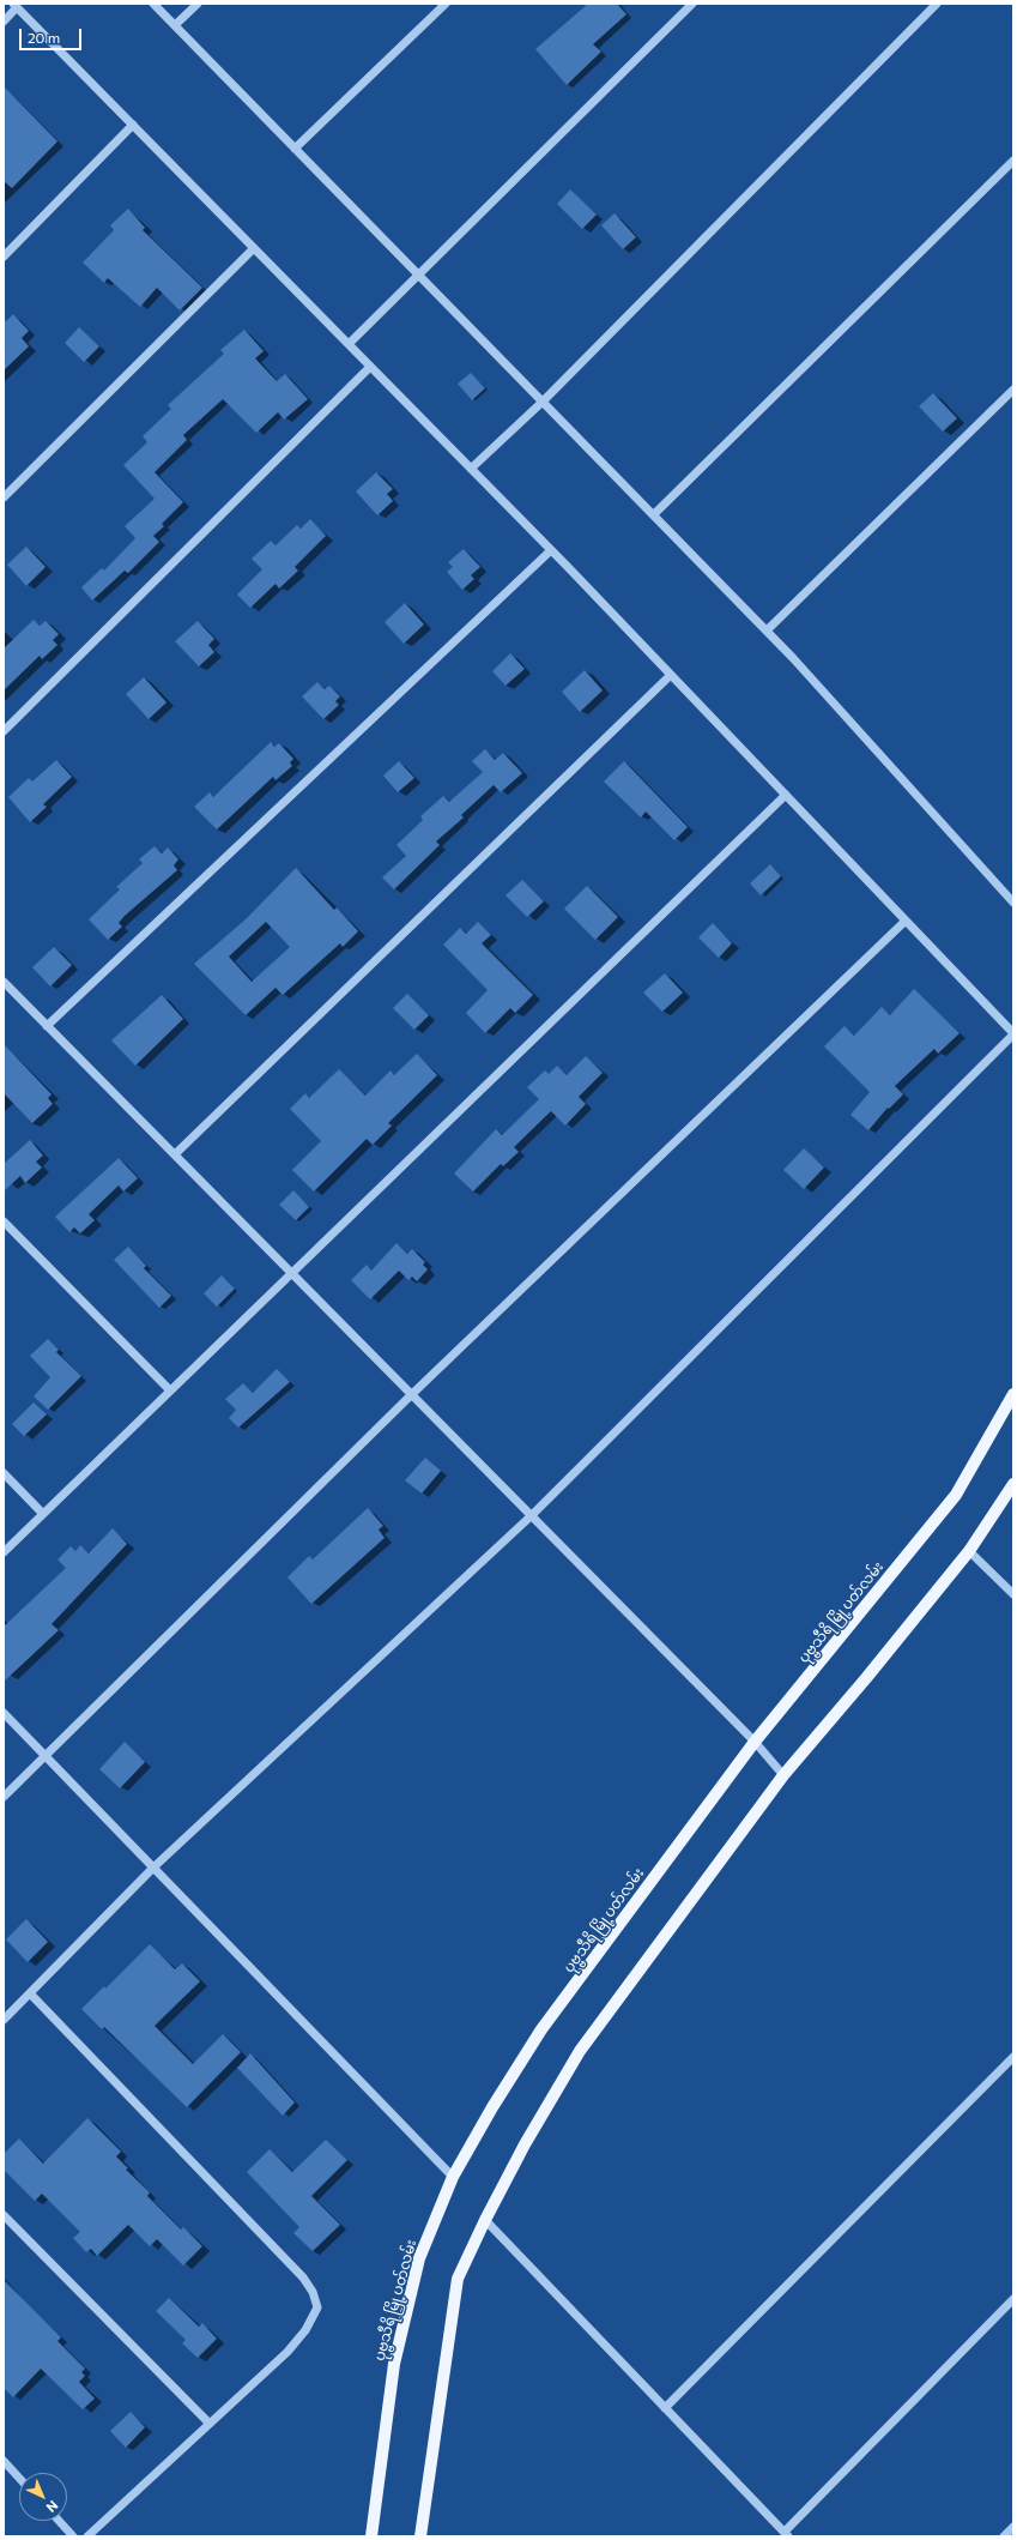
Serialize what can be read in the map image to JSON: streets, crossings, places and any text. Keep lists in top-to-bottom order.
{
  "streets": {
    "main road": ["ပုဗ္ဗသီရိ မြို့ပတ်လမ်း"]
  },
  "scale_bar": "20 m",
  "north": "bottom right"
}
